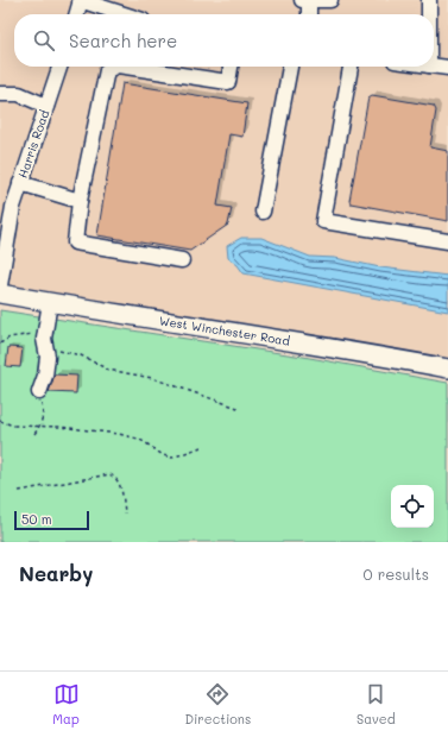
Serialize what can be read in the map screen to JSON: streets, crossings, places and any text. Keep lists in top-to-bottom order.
{
  "streets": {
    "main road": ["West Winchester Road"],
    "lane": ["Harris Road"]
  },
  "scale_bar": "50 m",
  "page": {
    "search": "Search here",
    "scale": "50 m",
    "heading": ["Nearby", "0 results"],
    "nav": ["Map", "Directions", "Saved"]
  }
}
